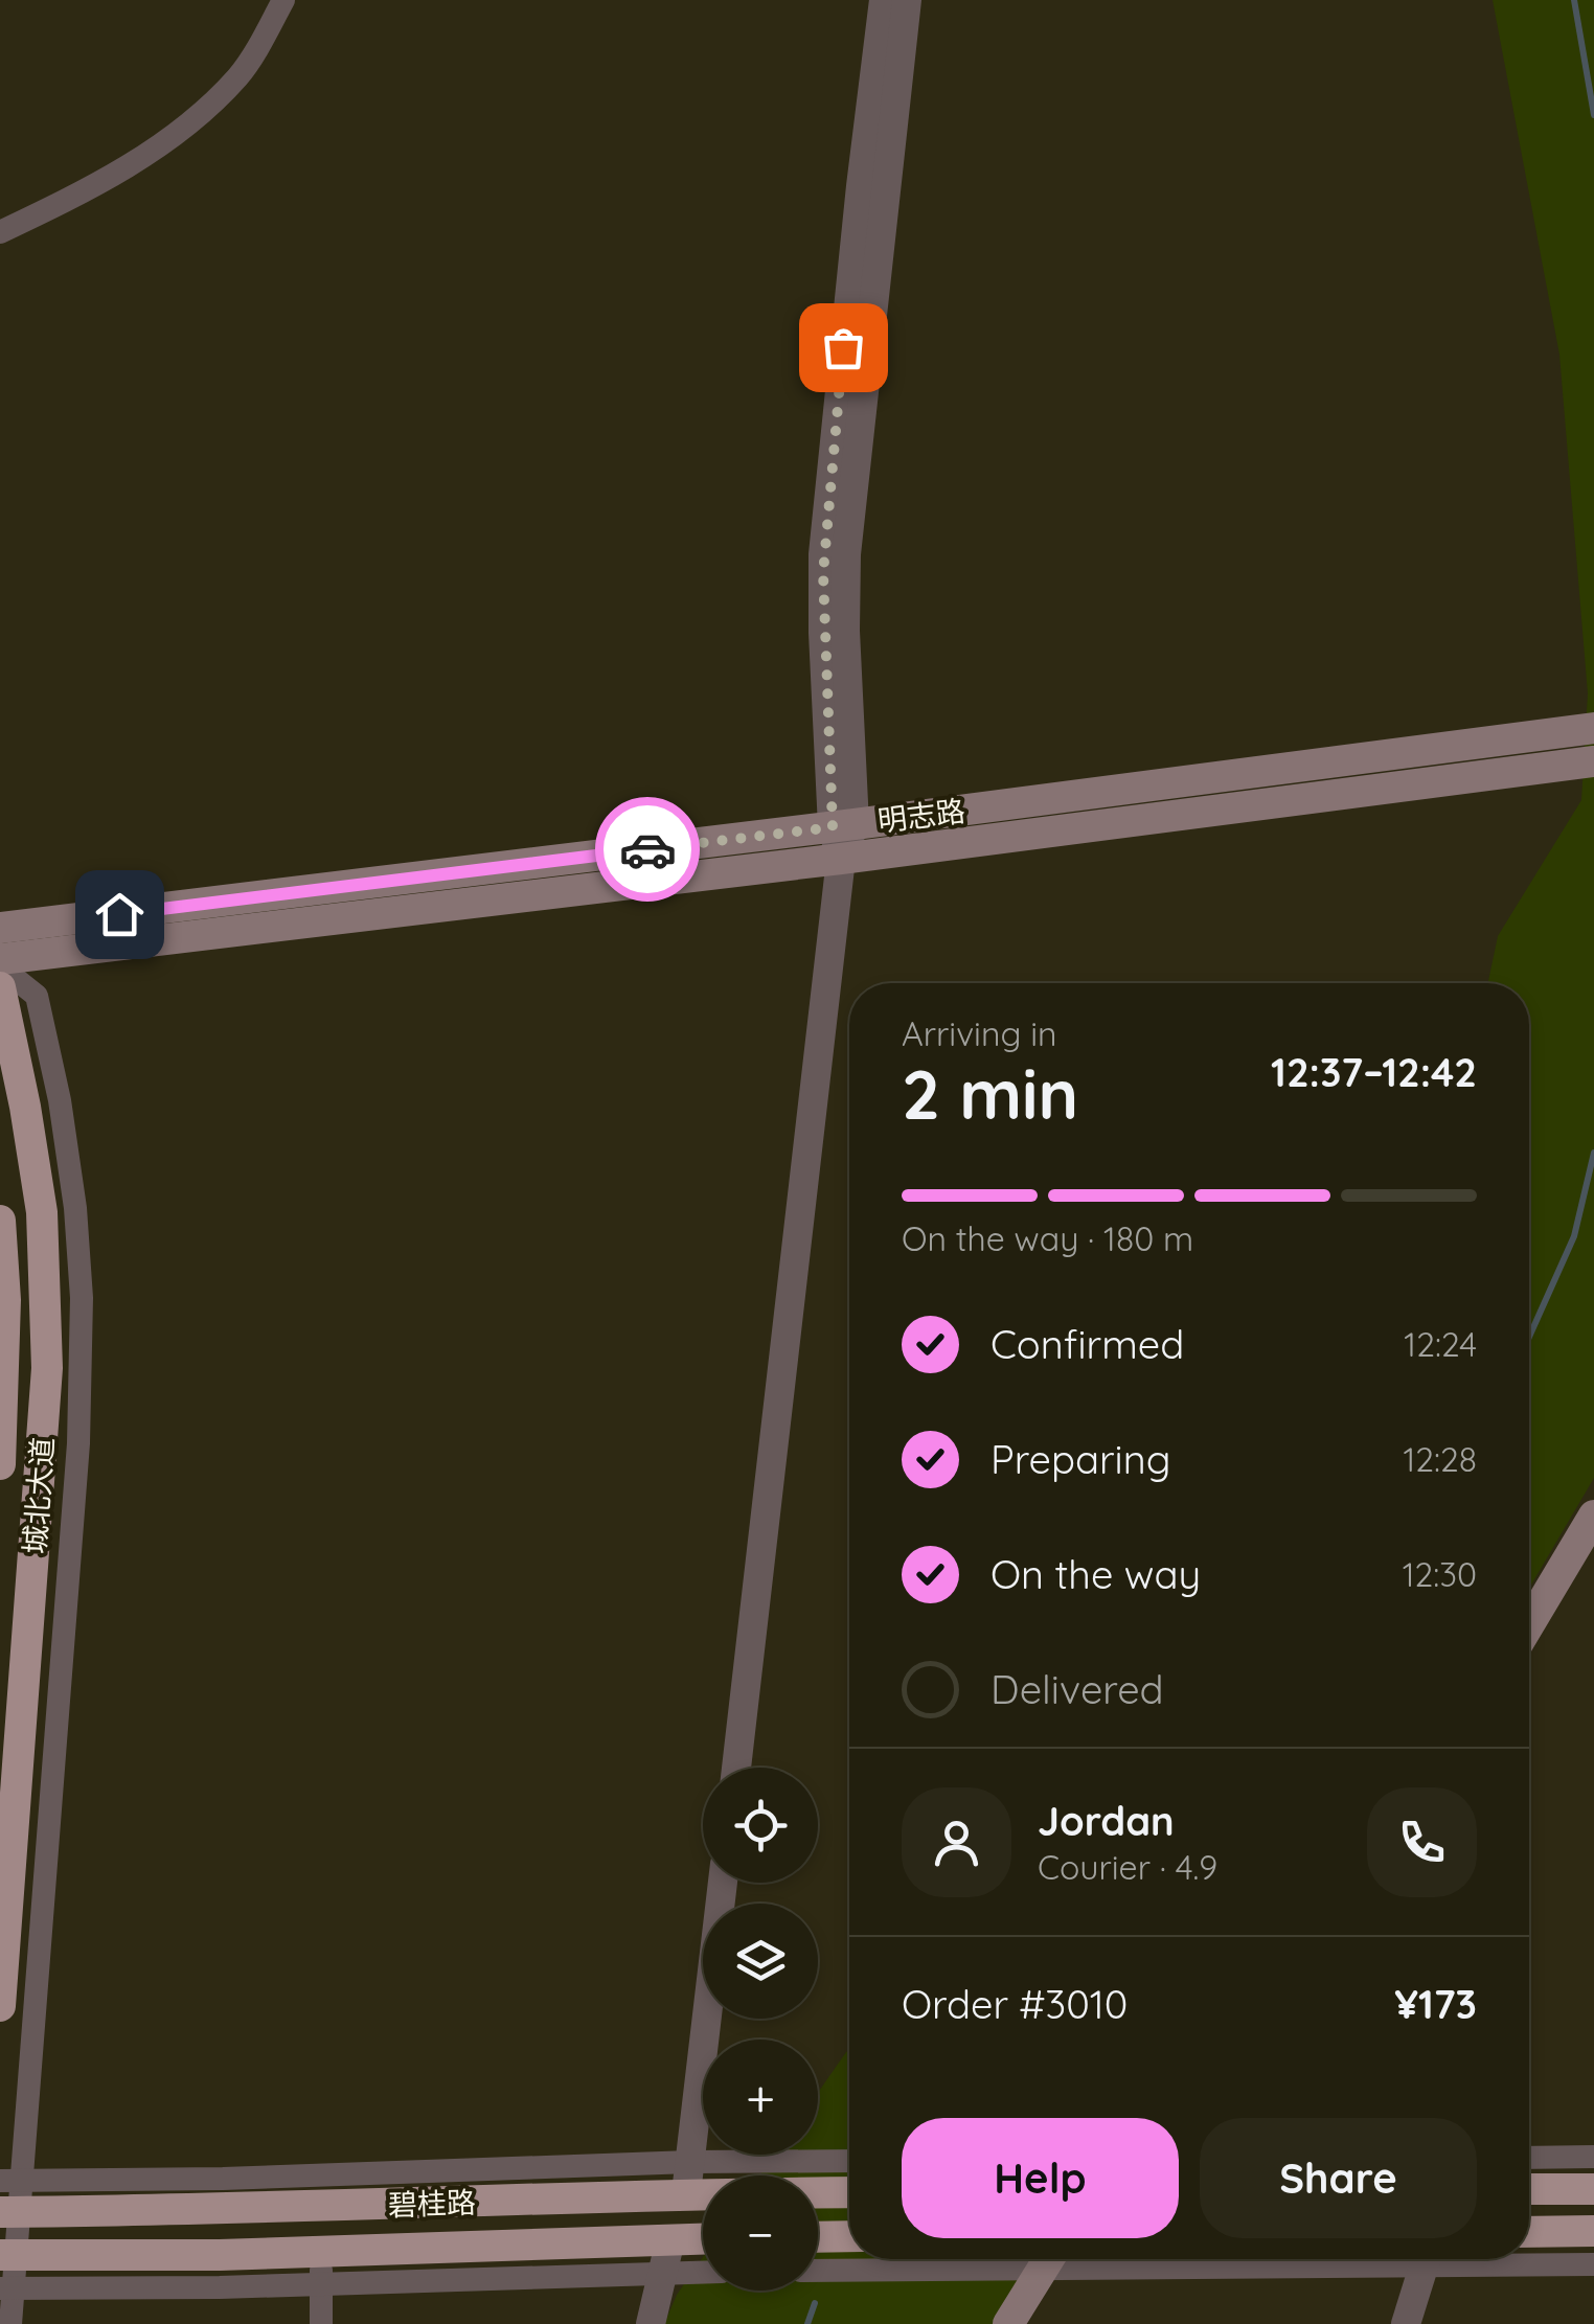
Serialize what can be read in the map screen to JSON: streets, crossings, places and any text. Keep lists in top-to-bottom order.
{
  "streets": {
    "main road": ["明志路", "城北大道", "碧桂路"]
  },
  "page": {
    "heading": ["2 min", "Arriving in", "12:37–12:42"],
    "panel": [
      "Jordan",
      "Courier · 4.9",
      "Order #3010",
      "¥173"
    ],
    "bar": "On the way · 180 m",
    "list": [
      ["Confirmed", "12:24"],
      ["Preparing", "12:28"],
      ["On the way", "12:30"],
      "Delivered"
    ],
    "map_buttons": ["+", "−"],
    "buttons": ["Help", "Share"]
  }
}
